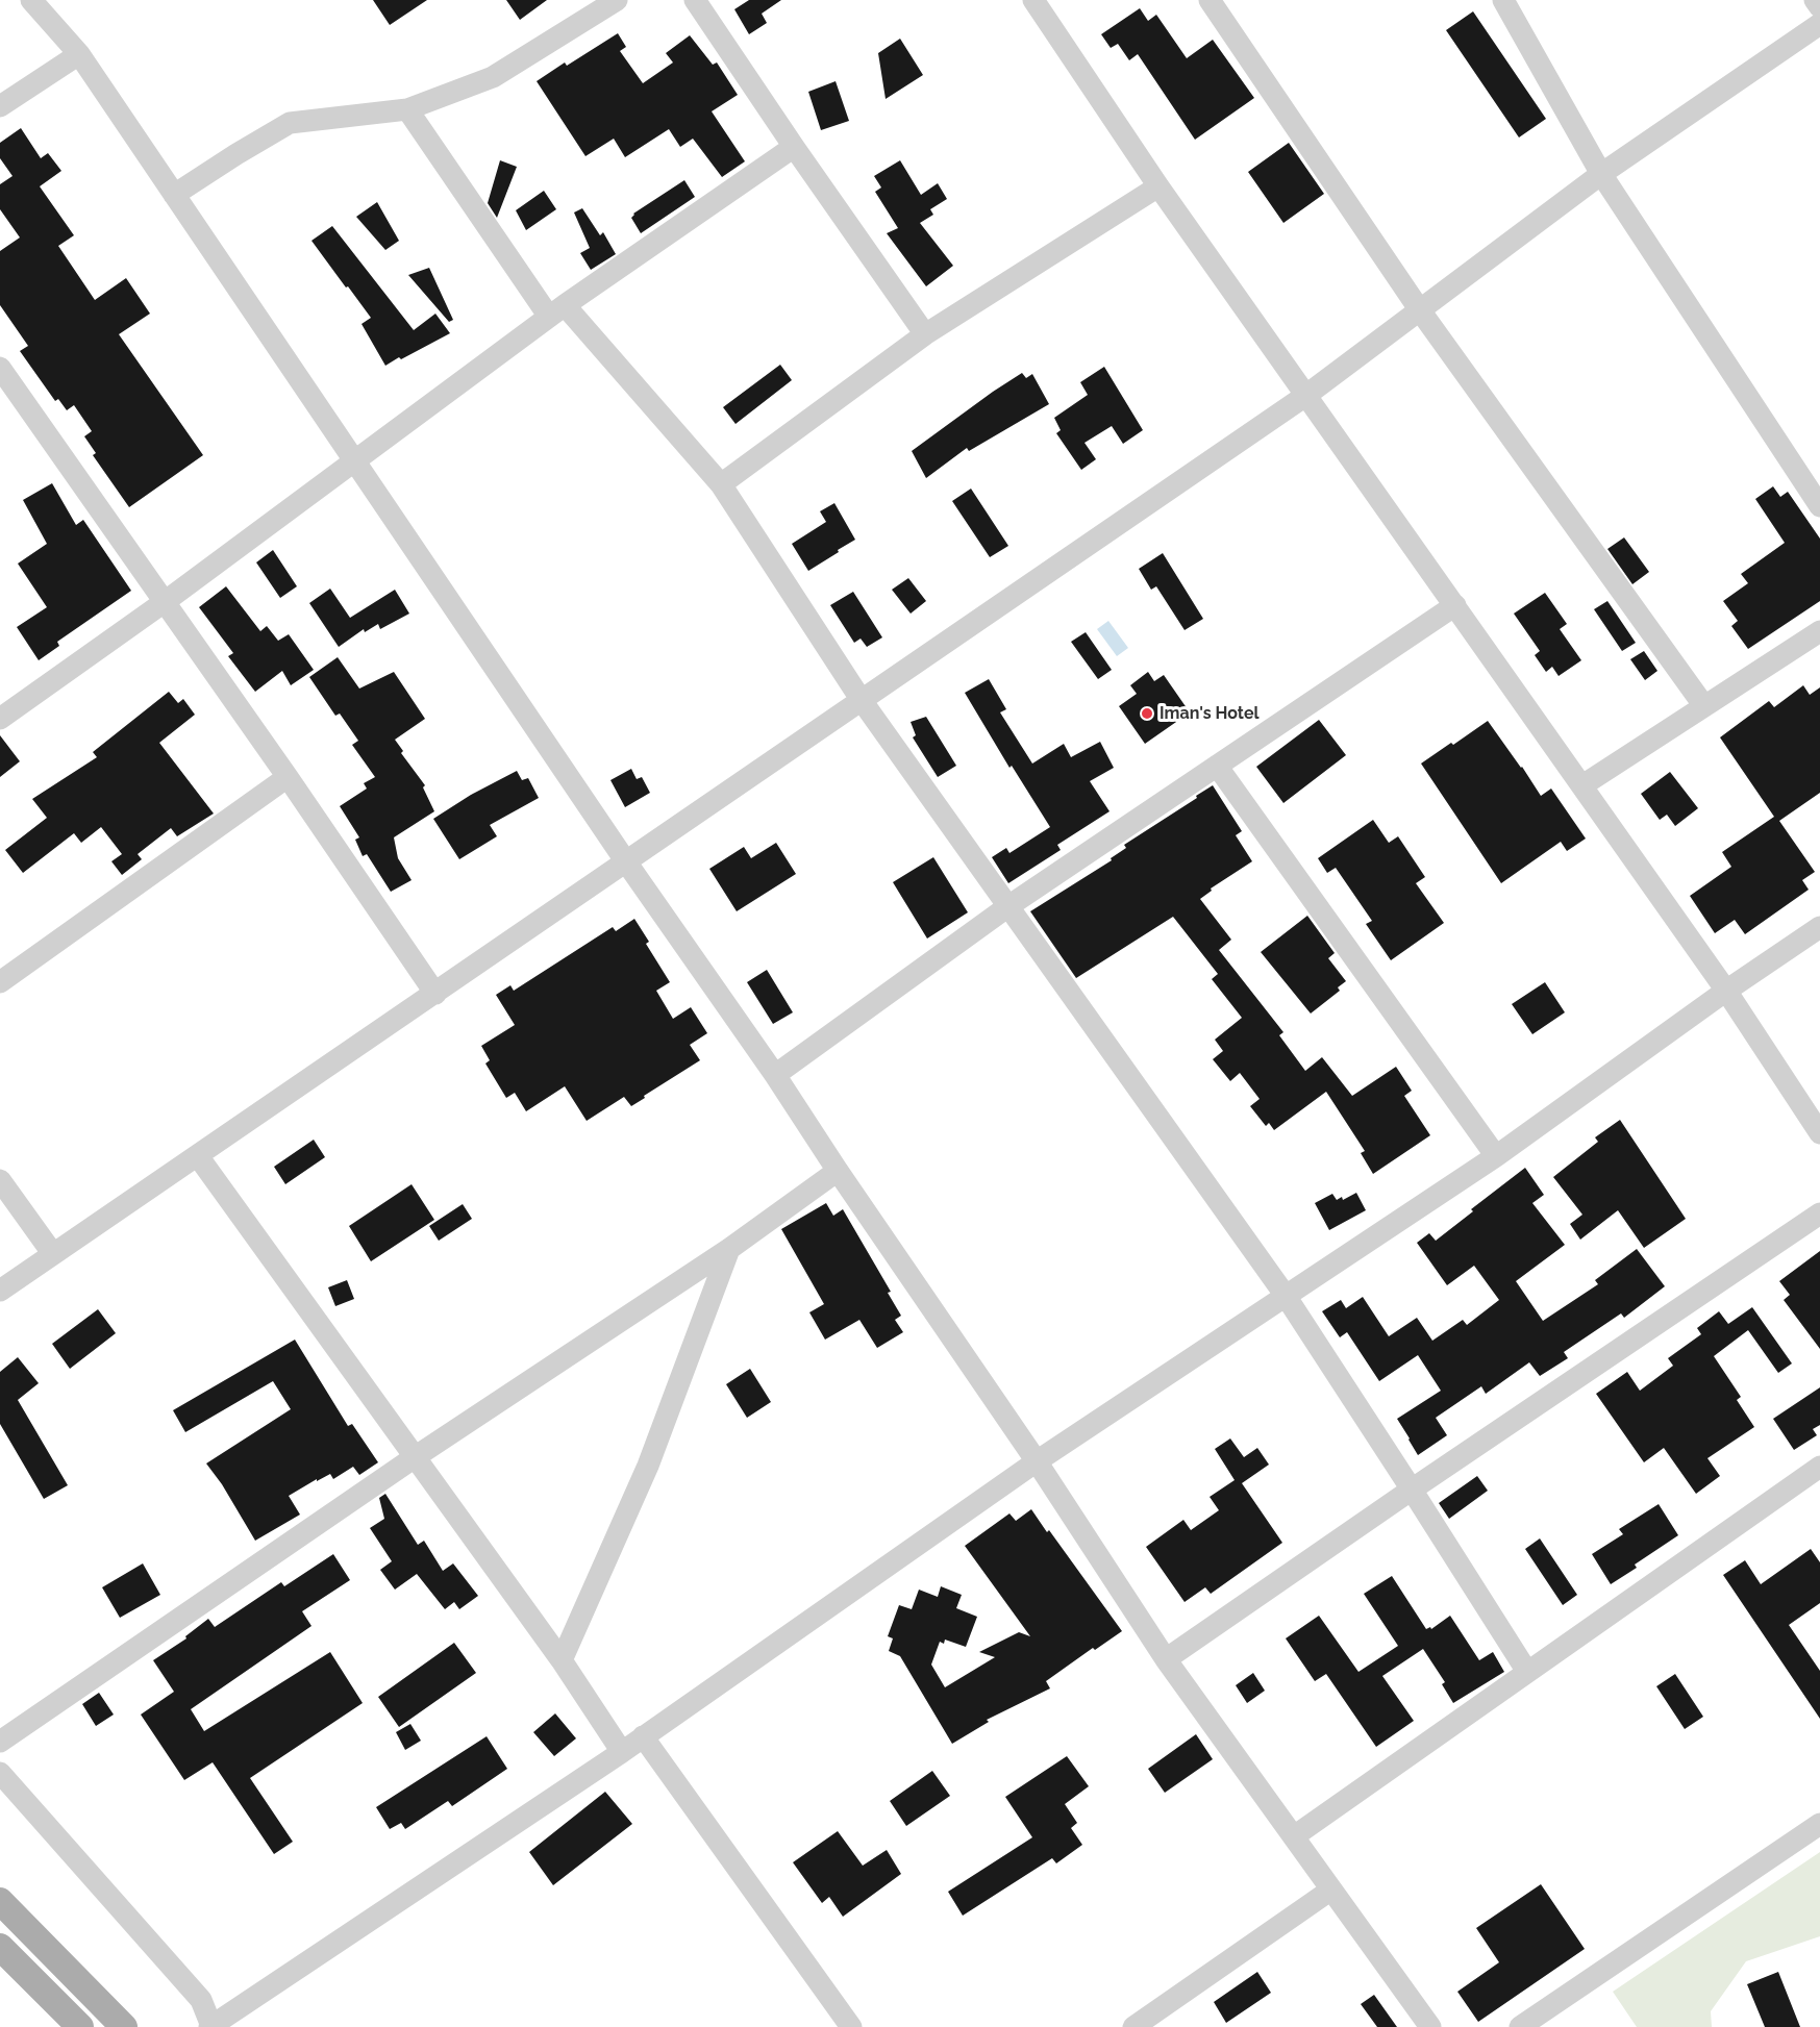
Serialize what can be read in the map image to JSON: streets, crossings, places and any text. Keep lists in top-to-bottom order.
{
  "places": ["Iman's Hotel"]
}
